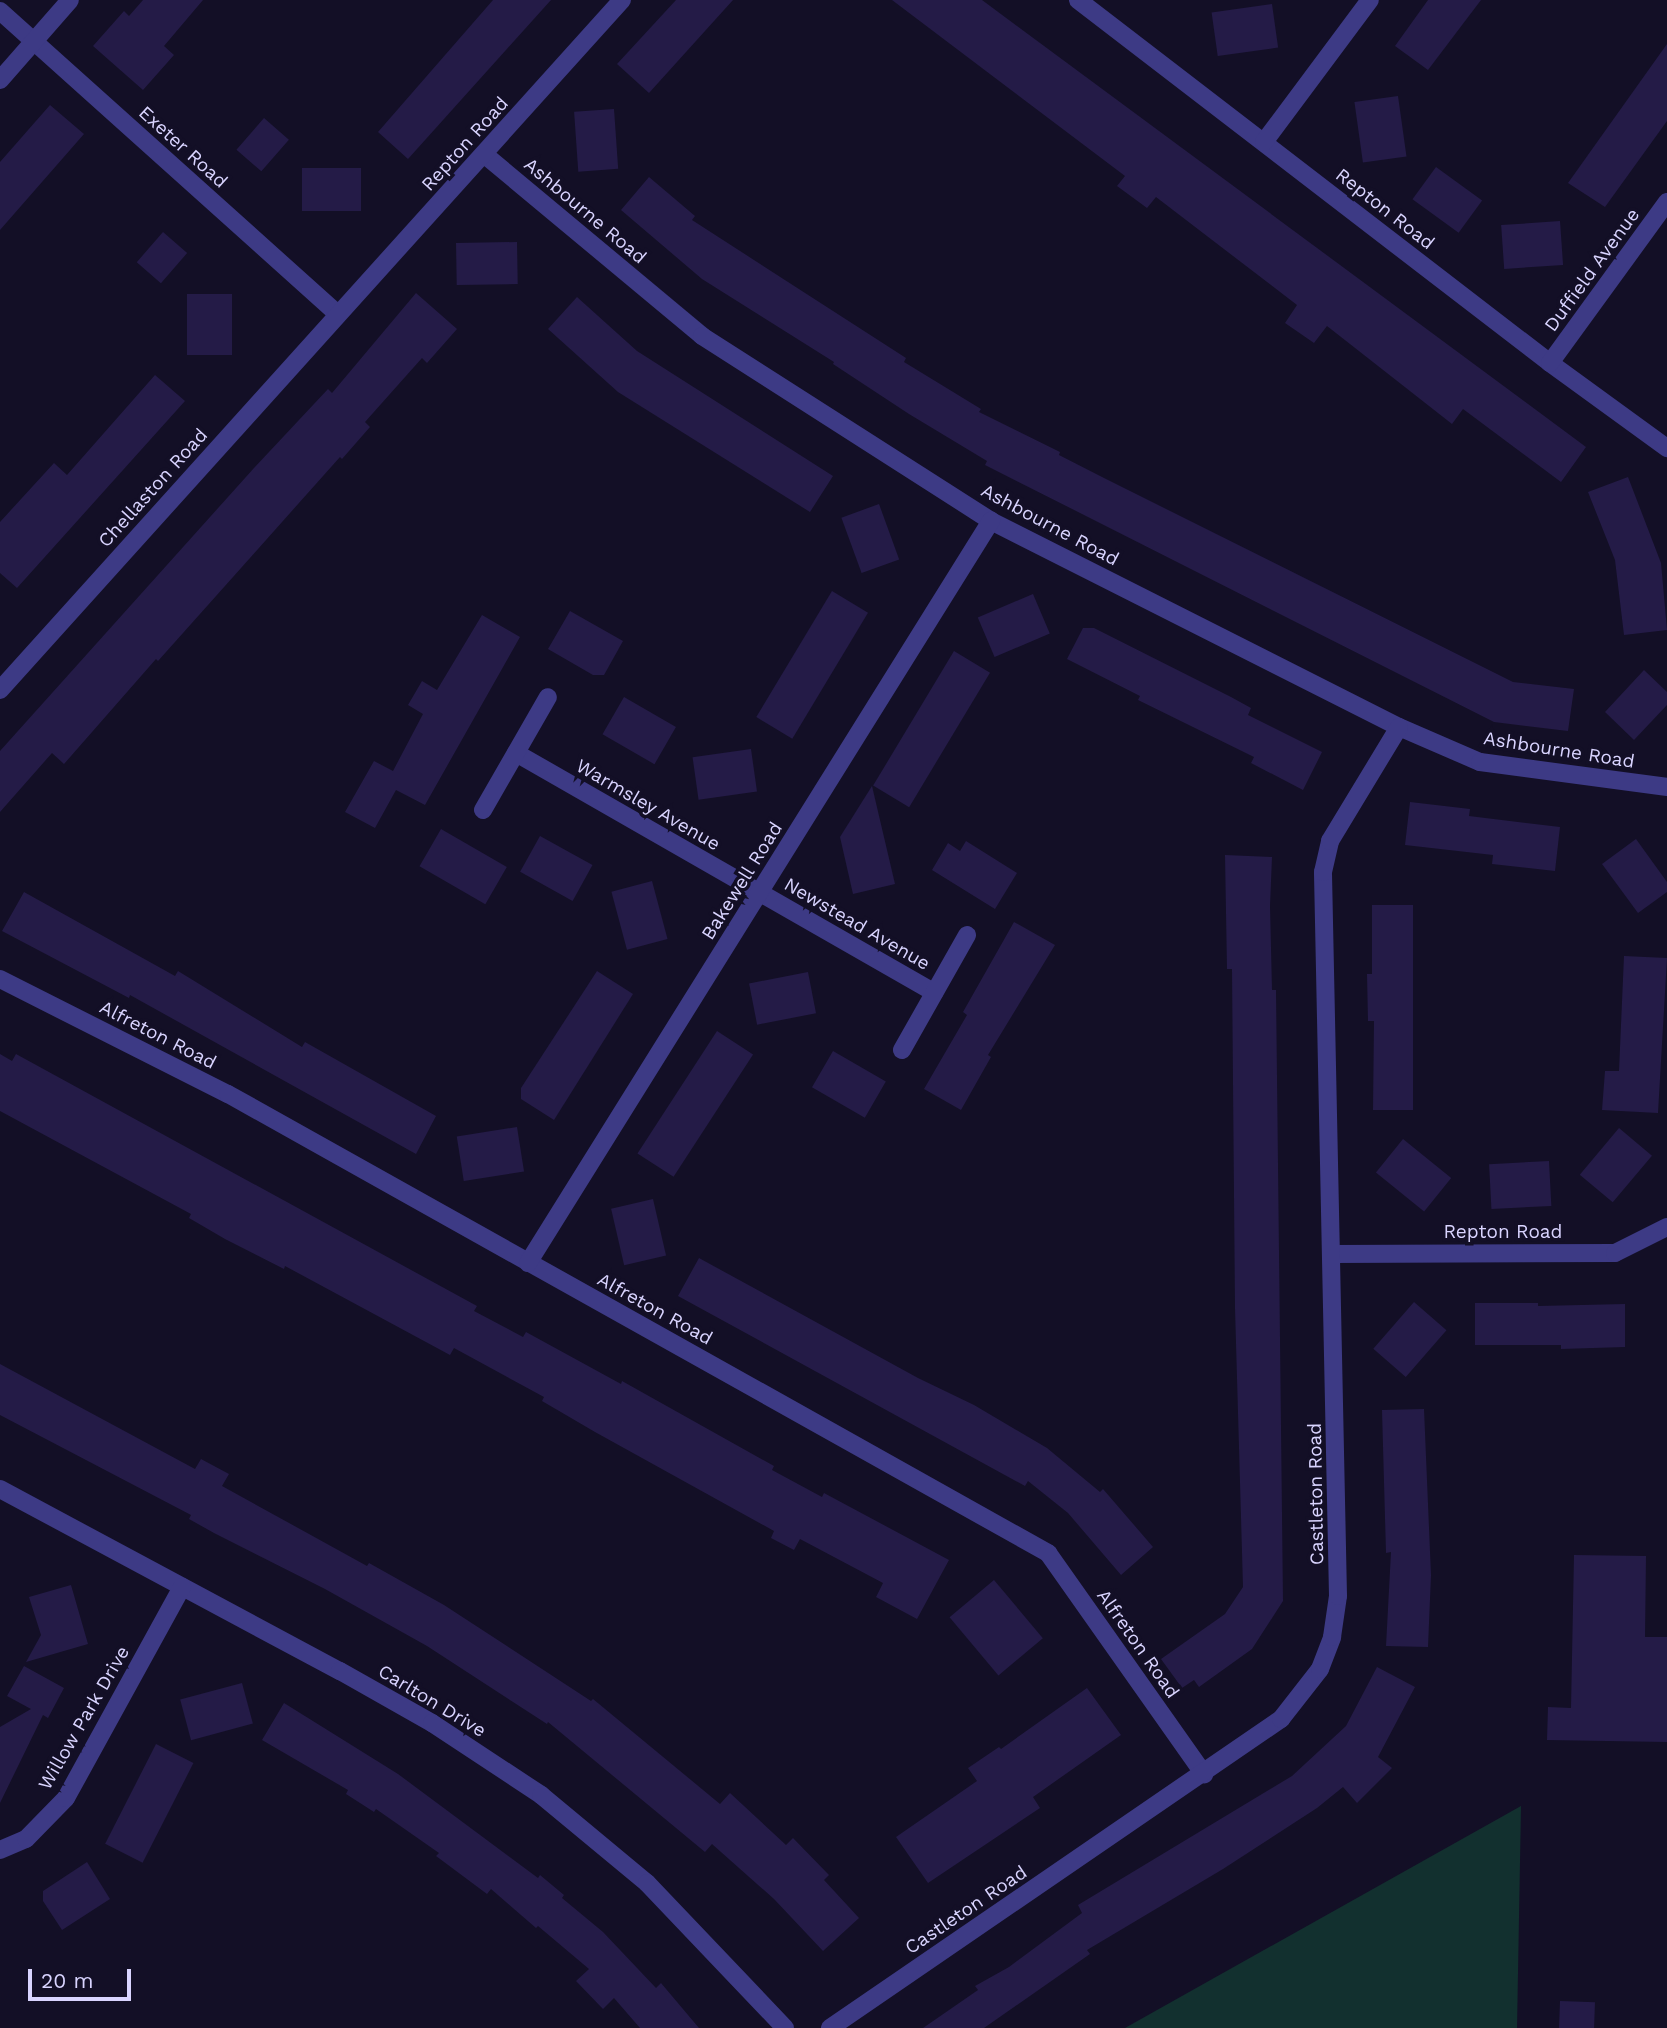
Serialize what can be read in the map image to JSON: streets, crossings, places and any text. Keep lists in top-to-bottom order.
{
  "streets": {
    "street": [
      "Repton Road",
      "Exeter Road",
      "Ashbourne Road",
      "Duffield Avenue",
      "Chellaston Road",
      "Warmsley Avenue",
      "Bakewell Road",
      "Newstead Avenue",
      "Alfreton Road",
      "Castleton Road",
      "Carlton Drive",
      "Willow Park Drive"
    ]
  },
  "crossings": [
    ["Repton Road", "Exeter Road"],
    ["Repton Road", "Ashbourne Road"],
    ["Repton Road", "Duffield Avenue"],
    ["Repton Road", "Chellaston Road"],
    ["Repton Road", "Castleton Road"],
    ["Exeter Road", "Chellaston Road"],
    ["Ashbourne Road", "Bakewell Road"],
    ["Ashbourne Road", "Castleton Road"],
    ["Warmsley Avenue", "Bakewell Road"],
    ["Warmsley Avenue", "Newstead Avenue"],
    ["Bakewell Road", "Newstead Avenue"],
    ["Bakewell Road", "Alfreton Road"],
    ["Alfreton Road", "Castleton Road"],
    ["Carlton Drive", "Willow Park Drive"]
  ],
  "scale_bar": "20 m"
}
